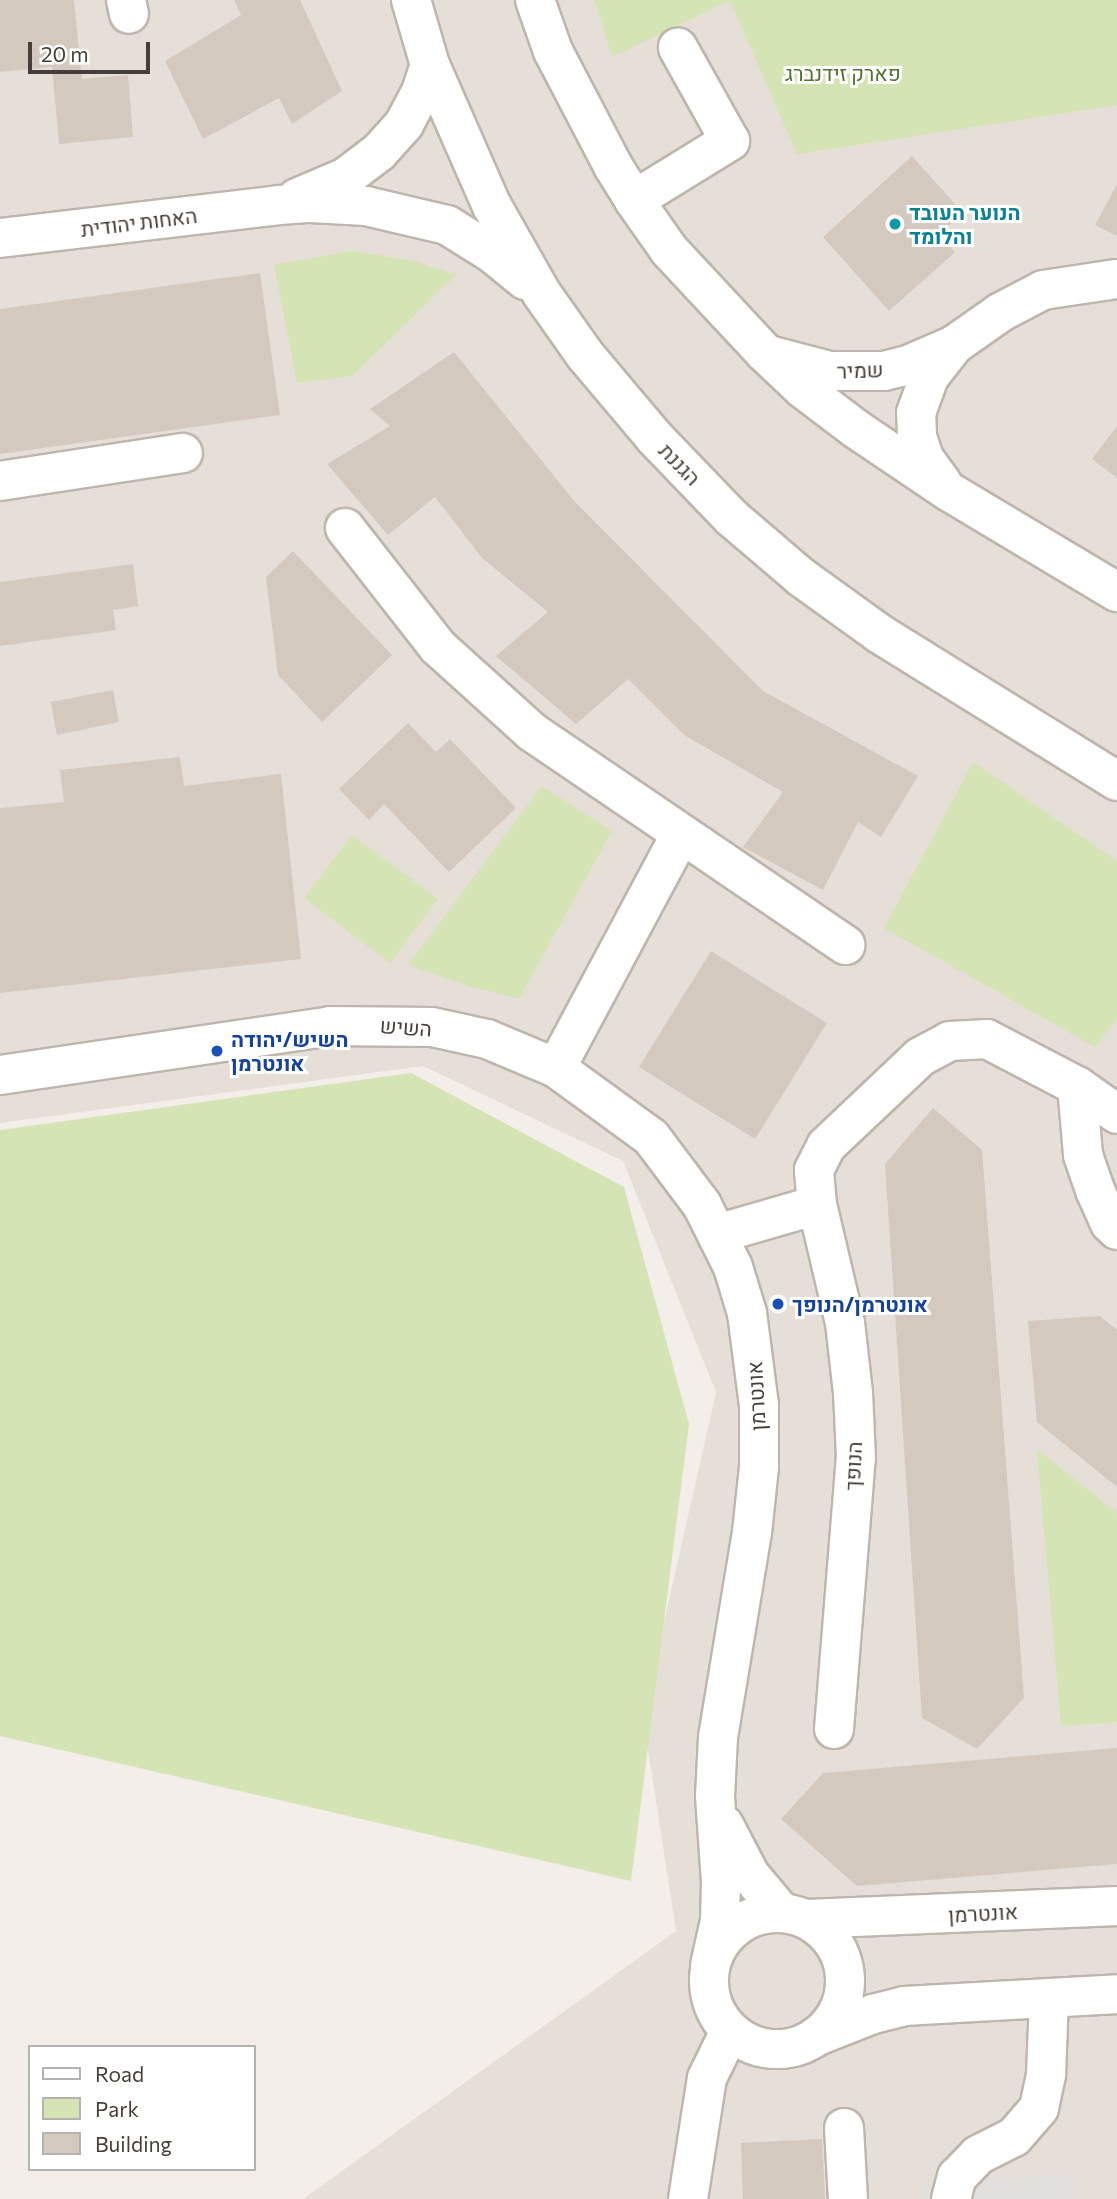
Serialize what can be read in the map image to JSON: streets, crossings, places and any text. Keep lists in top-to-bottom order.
{
  "streets": {
    "street": [
      "האחות יהודית",
      "שמיר",
      "הגננת",
      "השיש",
      "אונטרמן",
      "הנופך"
    ]
  },
  "crossings": [
    ["השיש", "אונטרמן"]
  ],
  "parks": ["פארק זידנברג"],
  "places": ["הנוער העובד והלומד", "השיש/יהודה אונטרמן", "אונטרמן/הנופך"],
  "legend": ["Road", "Park", "Building"],
  "scale_bar": "20 m"
}
